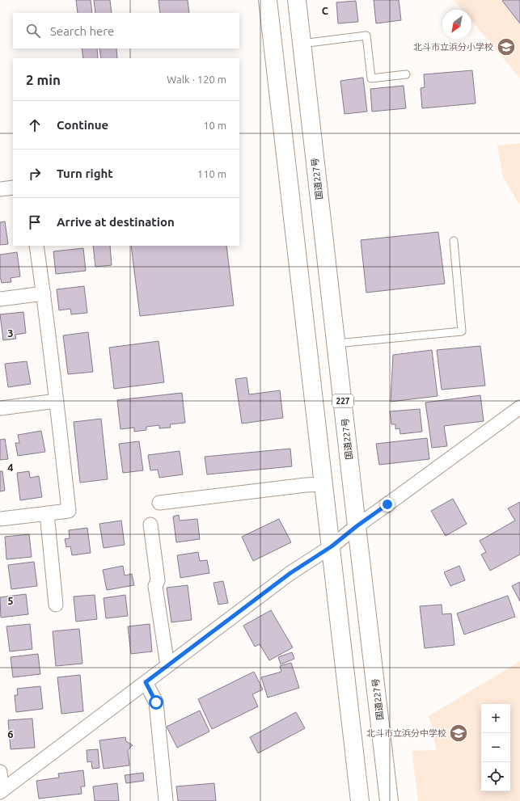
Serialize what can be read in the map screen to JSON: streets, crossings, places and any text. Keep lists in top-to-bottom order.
{
  "streets": {
    "highway": ["国道227号", "227"]
  },
  "places": {
    "school or university": ["北斗市立浜分小学校", "北斗市立浜分中学校"]
  },
  "north": "bottom left",
  "page": {
    "search": "Search here",
    "heading": ["2 min", "Walk · 120 m"],
    "list": [
      ["Continue", "10 m"],
      ["Turn right", "110 m"],
      "Arrive at destination"
    ],
    "map_buttons": ["+", "−"]
  },
  "grid": {
    "columns": ["C"],
    "rows": [
      "3",
      "4",
      "5",
      "6"
    ]
  }
}
